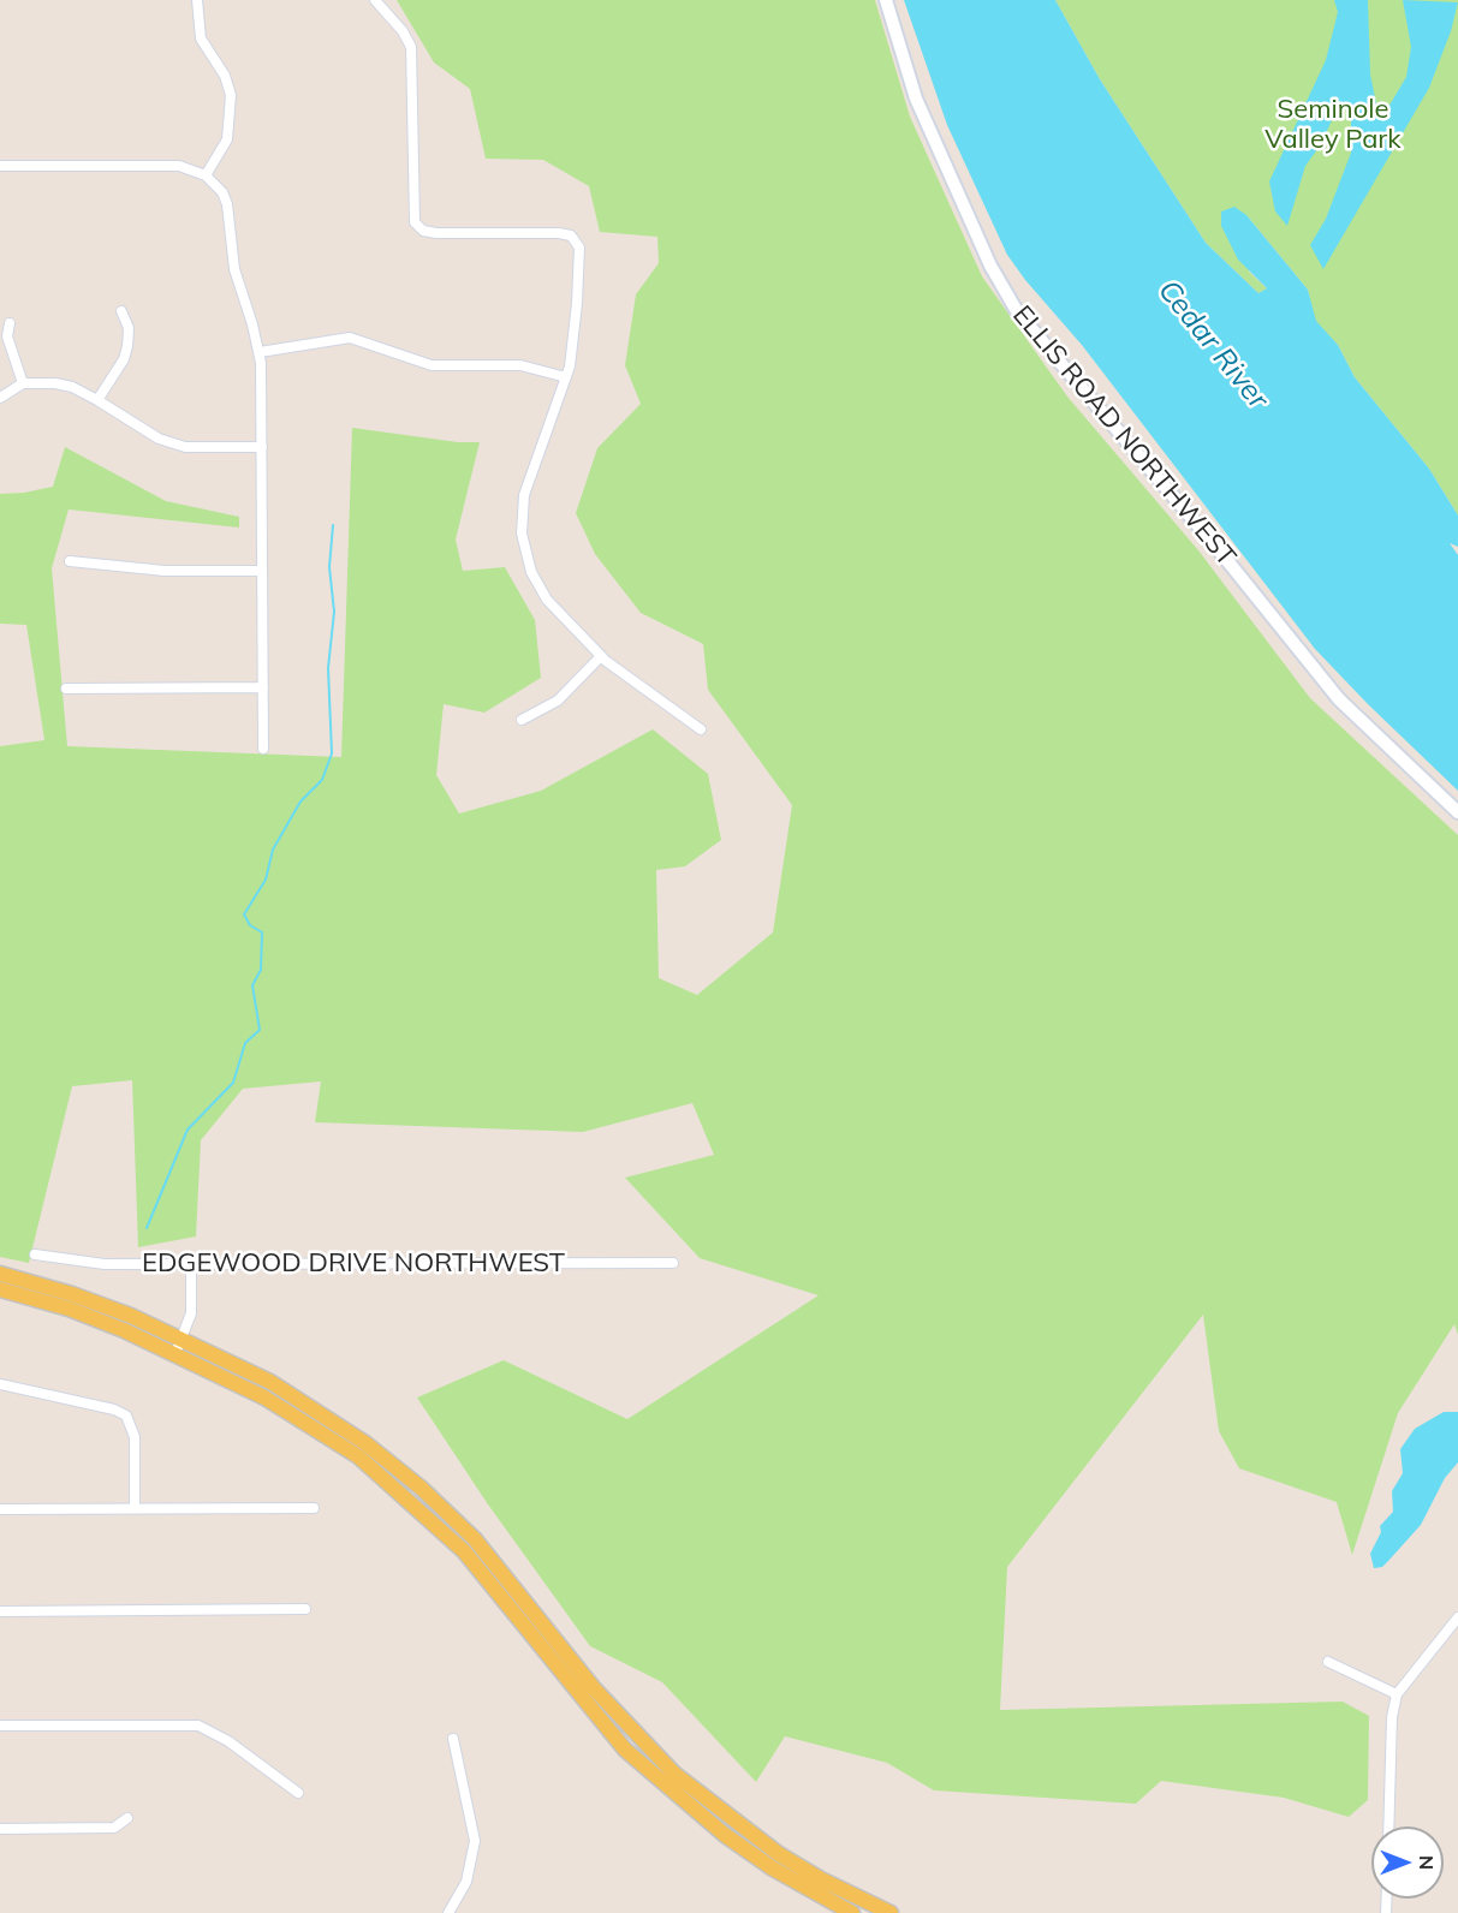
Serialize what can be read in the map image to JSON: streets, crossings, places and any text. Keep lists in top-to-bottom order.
{
  "streets": {
    "street": ["ELLIS ROAD NORTHWEST", "EDGEWOOD DRIVE NORTHWEST"]
  },
  "water": ["Cedar River"],
  "parks": ["Seminole Valley Park"],
  "north": "right"
}
